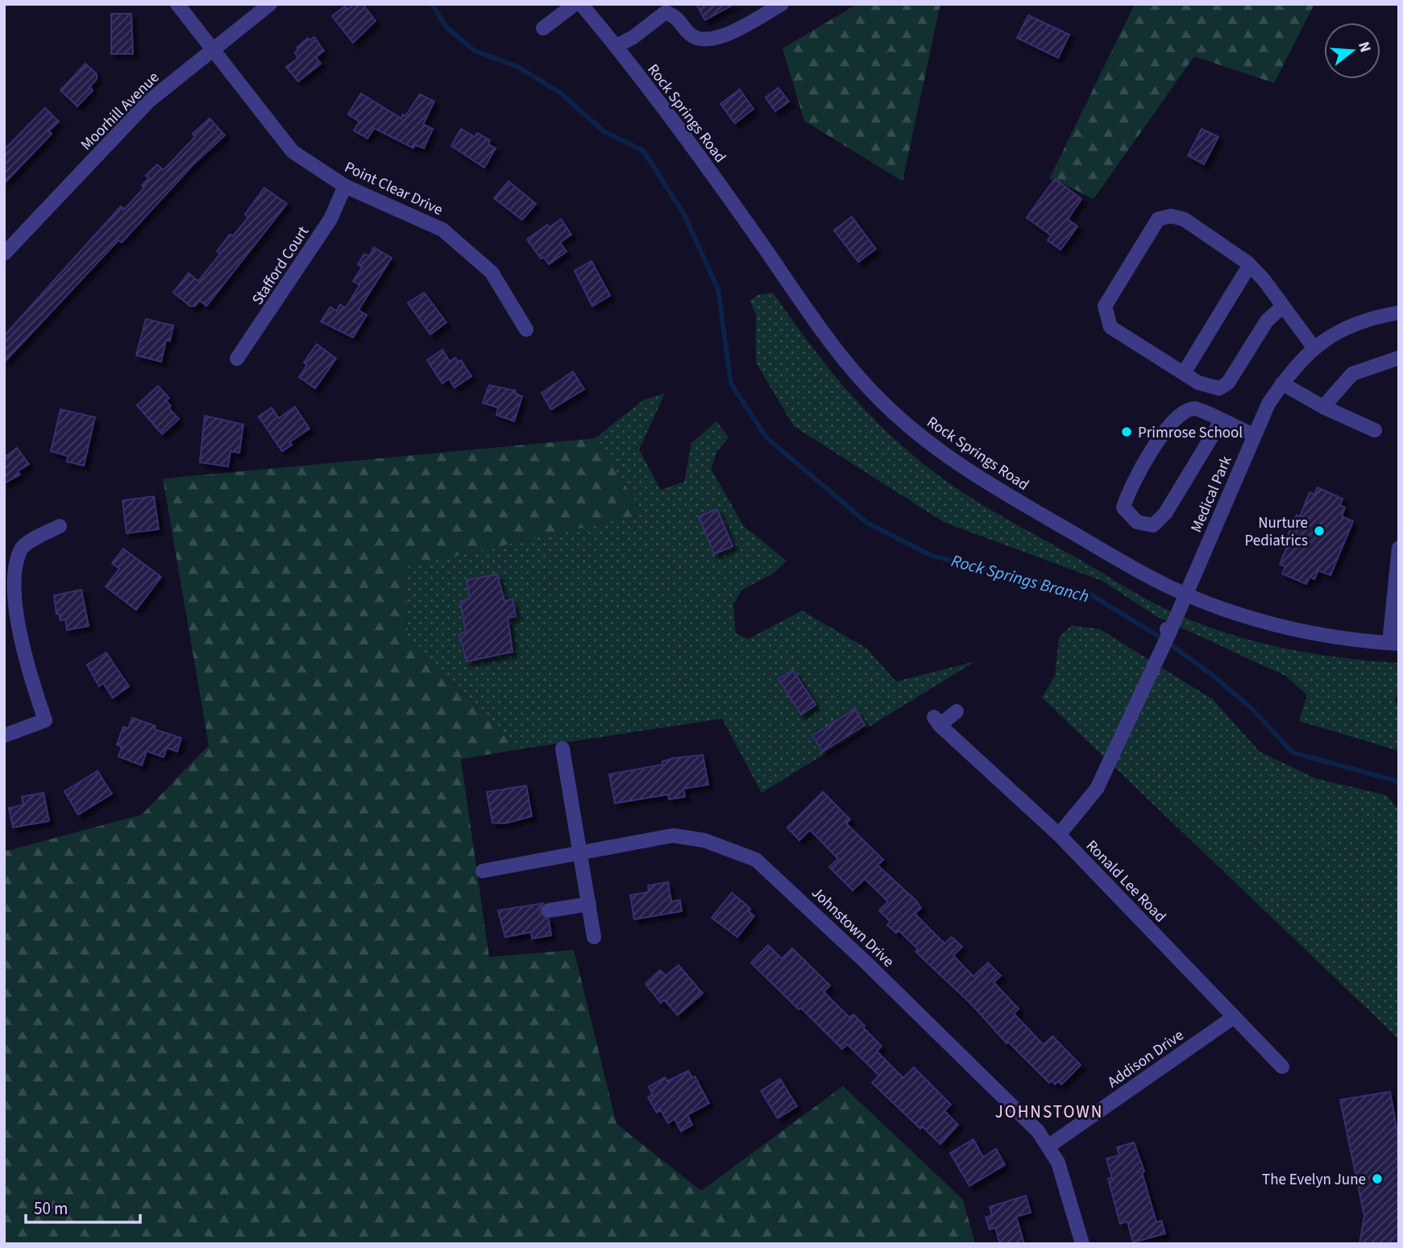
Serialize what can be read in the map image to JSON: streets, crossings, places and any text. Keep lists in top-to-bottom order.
{
  "streets": {
    "street": [
      "Moorhill Avenue",
      "Rock Springs Road",
      "Point Clear Drive",
      "Stafford Court",
      "Medical Park",
      "Ronald Lee Road",
      "Johnstown Drive",
      "Addison Drive"
    ]
  },
  "crossings": [
    ["Moorhill Avenue", "Point Clear Drive"],
    ["Rock Springs Road", "Medical Park"],
    ["Point Clear Drive", "Stafford Court"],
    ["Medical Park", "Ronald Lee Road"],
    ["Ronald Lee Road", "Addison Drive"],
    ["Johnstown Drive", "Addison Drive"]
  ],
  "districts": ["JOHNSTOWN"],
  "water": ["Rock Springs Branch"],
  "places": ["Primrose School", "Nurture Pediatrics", "The Evelyn June"],
  "scale_bar": "50 m",
  "north": "right"
}
